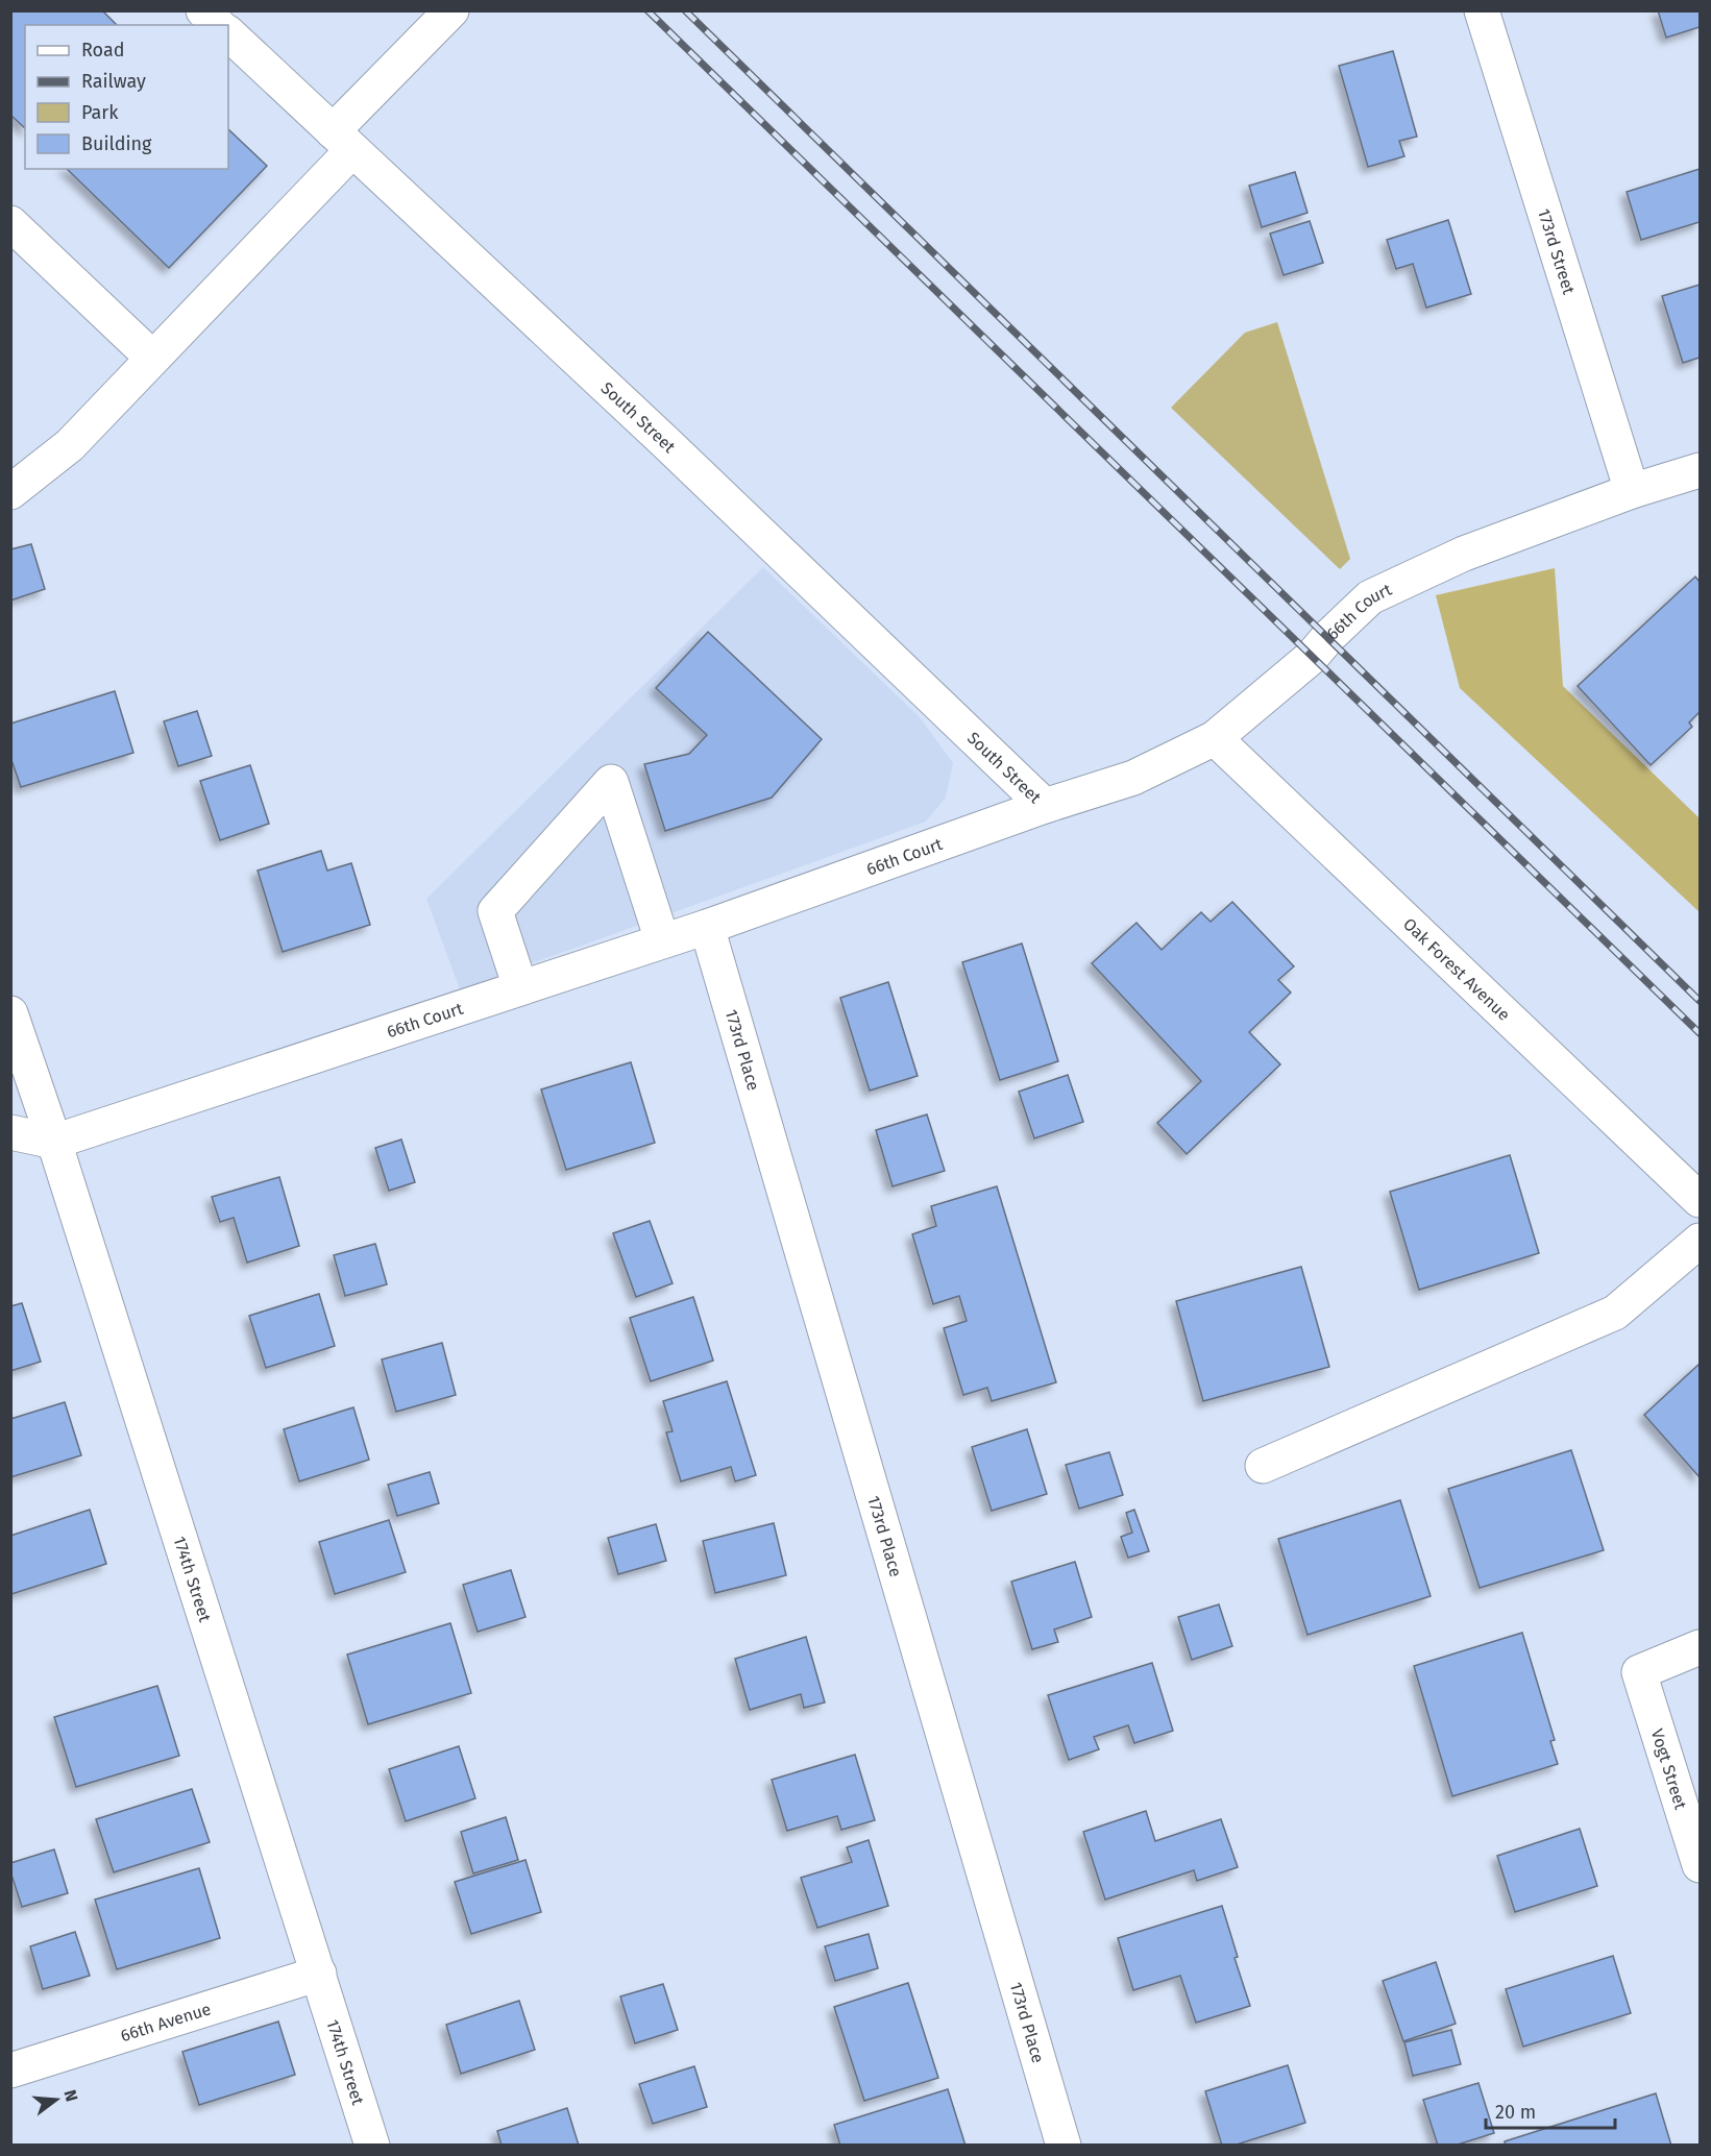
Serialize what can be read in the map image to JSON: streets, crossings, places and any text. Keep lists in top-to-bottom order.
{
  "streets": {
    "street": [
      "173rd Street",
      "South Street",
      "66th Court",
      "Oak Forest Avenue",
      "173rd Place",
      "174th Street",
      "Vogt Street",
      "66th Avenue"
    ]
  },
  "crossings": [
    ["173rd Street", "66th Court"],
    ["South Street", "66th Court"],
    ["66th Court", "Oak Forest Avenue"],
    ["66th Court", "173rd Place"],
    ["66th Court", "174th Street"],
    ["174th Street", "66th Avenue"]
  ],
  "legend": [
    "Road",
    "Railway",
    "Park",
    "Building"
  ],
  "scale_bar": "20 m",
  "north": "right"
}
